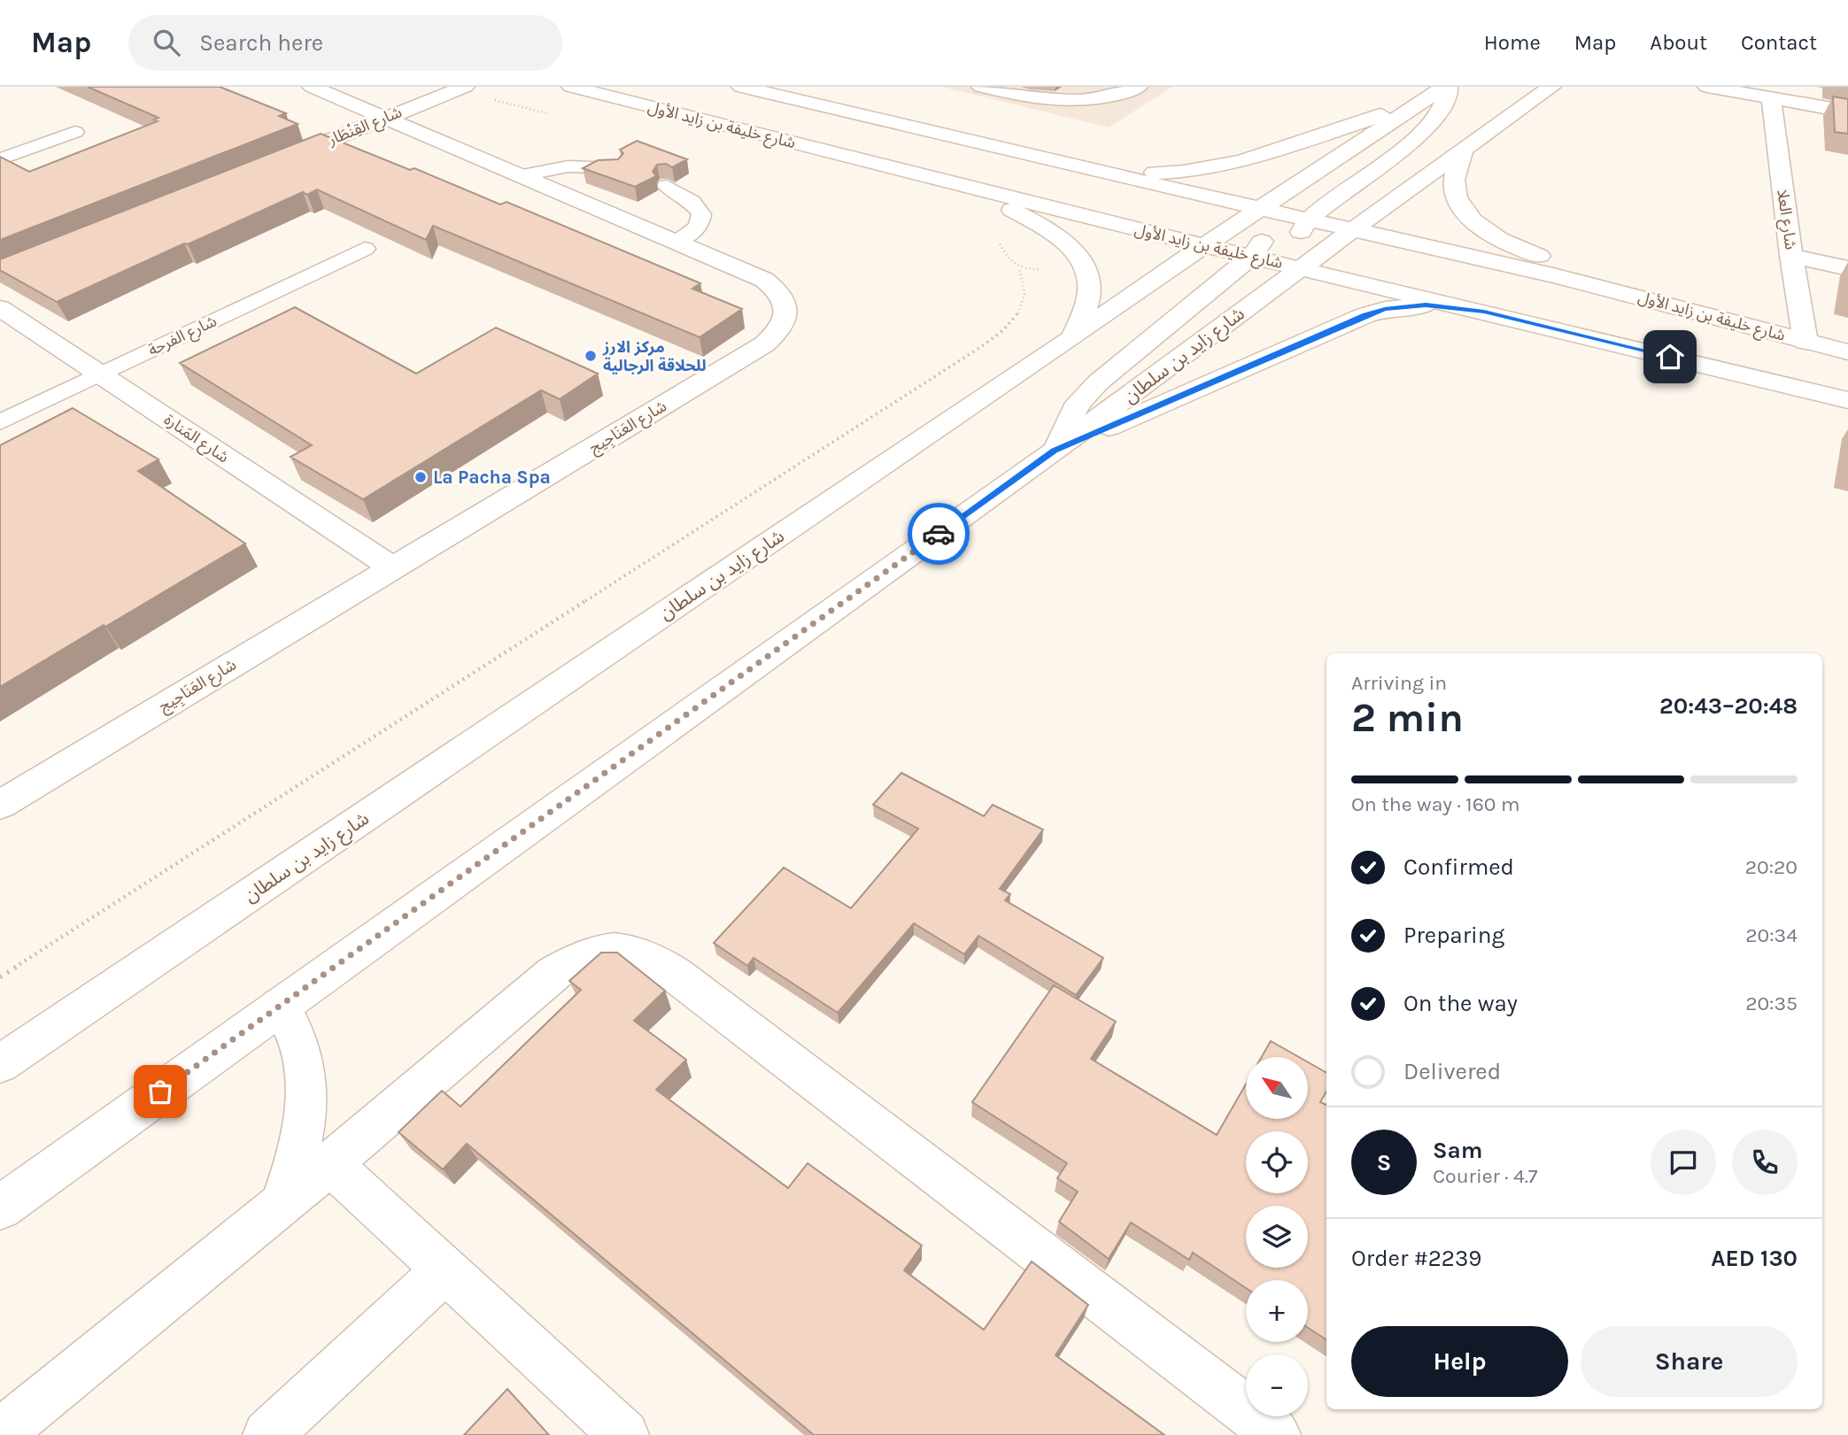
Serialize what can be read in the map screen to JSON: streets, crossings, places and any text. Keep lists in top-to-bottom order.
{
  "streets": {
    "main road": [
      "شارع خليفة بن زايد الأول",
      "شارع القِنْطَار",
      "شارع العلا",
      "شارع زايد بن سلطان",
      "شارع العَنَاجِيج",
      "شارع المَنارة"
    ],
    "lane": ["شارع الفرحة"]
  },
  "crossings": [
    ["شارع خليفة بن زايد الأول", "شارع العلا"],
    ["شارع خليفة بن زايد الأول", "شارع زايد بن سلطان"],
    ["شارع القِنْطَار", "شارع العَنَاجِيج"],
    ["شارع الفرحة", "شارع المَنارة"],
    ["شارع العَنَاجِيج", "شارع المَنارة"]
  ],
  "places": ["مركز الارز للحلاقة الرجالية", "La Pacha Spa"],
  "north": "top left",
  "page": {
    "header": "Map",
    "search": "Search here",
    "nav": [
      "Home",
      "Map",
      "About",
      "Contact"
    ],
    "heading": ["2 min", "Arriving in", "20:43–20:48"],
    "panel": [
      "Sam",
      "Courier · 4.7",
      "Order #2239",
      "AED 130"
    ],
    "bar": "On the way · 160 m",
    "list": [
      ["Confirmed", "20:20"],
      ["Preparing", "20:34"],
      ["On the way", "20:35"],
      "Delivered"
    ],
    "map_buttons": ["+", "−"],
    "round": "S",
    "buttons": ["Help", "Share"]
  }
}
